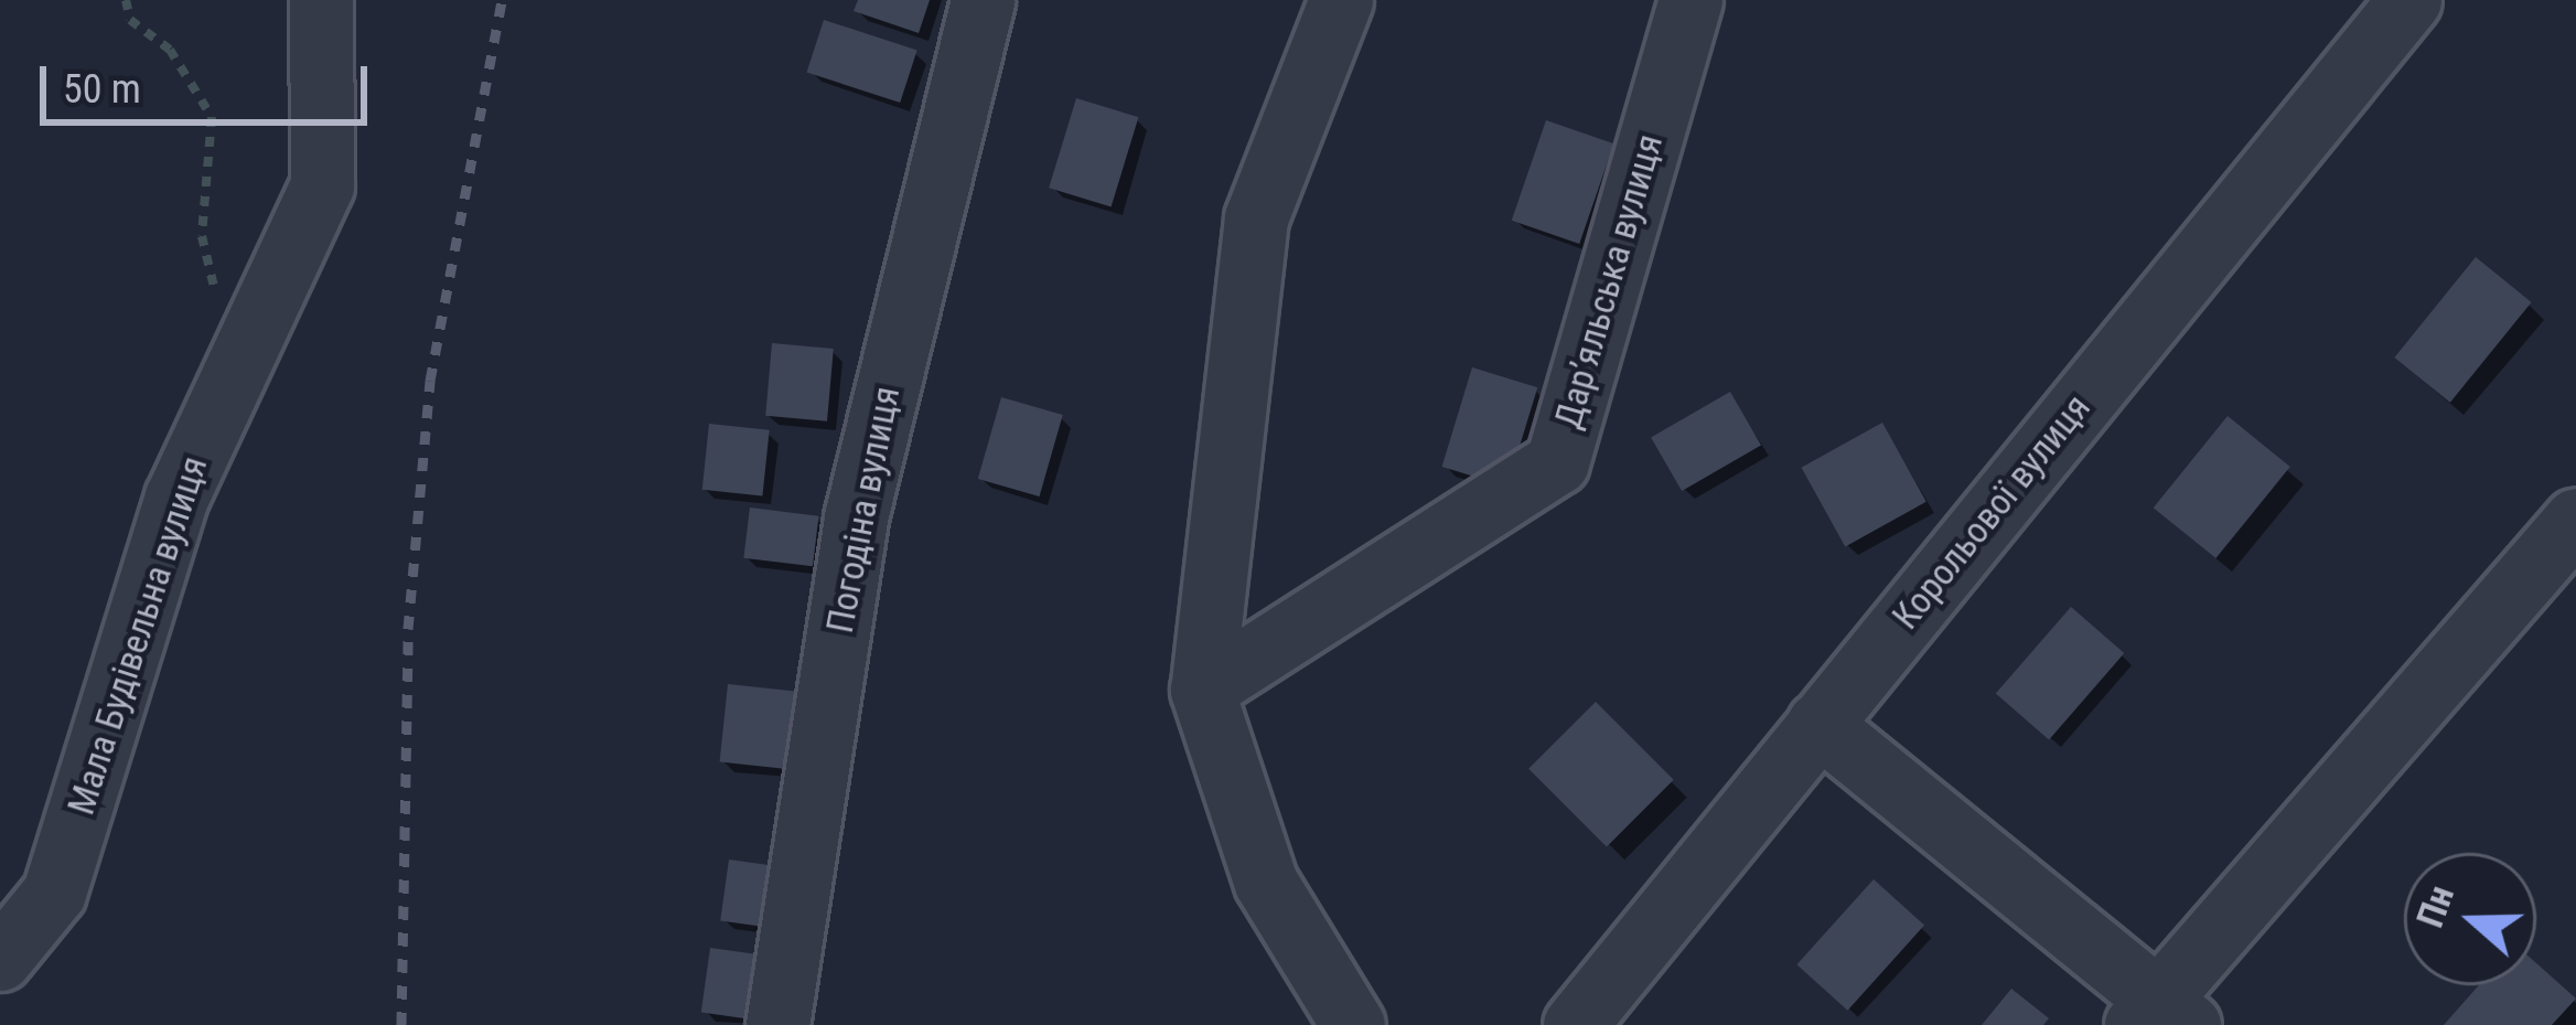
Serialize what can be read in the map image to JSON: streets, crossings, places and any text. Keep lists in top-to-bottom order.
{
  "streets": {
    "street": [
      "Дар’яльська вулиця",
      "Погодіна вулиця",
      "Корольової вулиця",
      "Мала Будівельна вулиця"
    ]
  },
  "scale_bar": "50 m",
  "north": "left"
}
